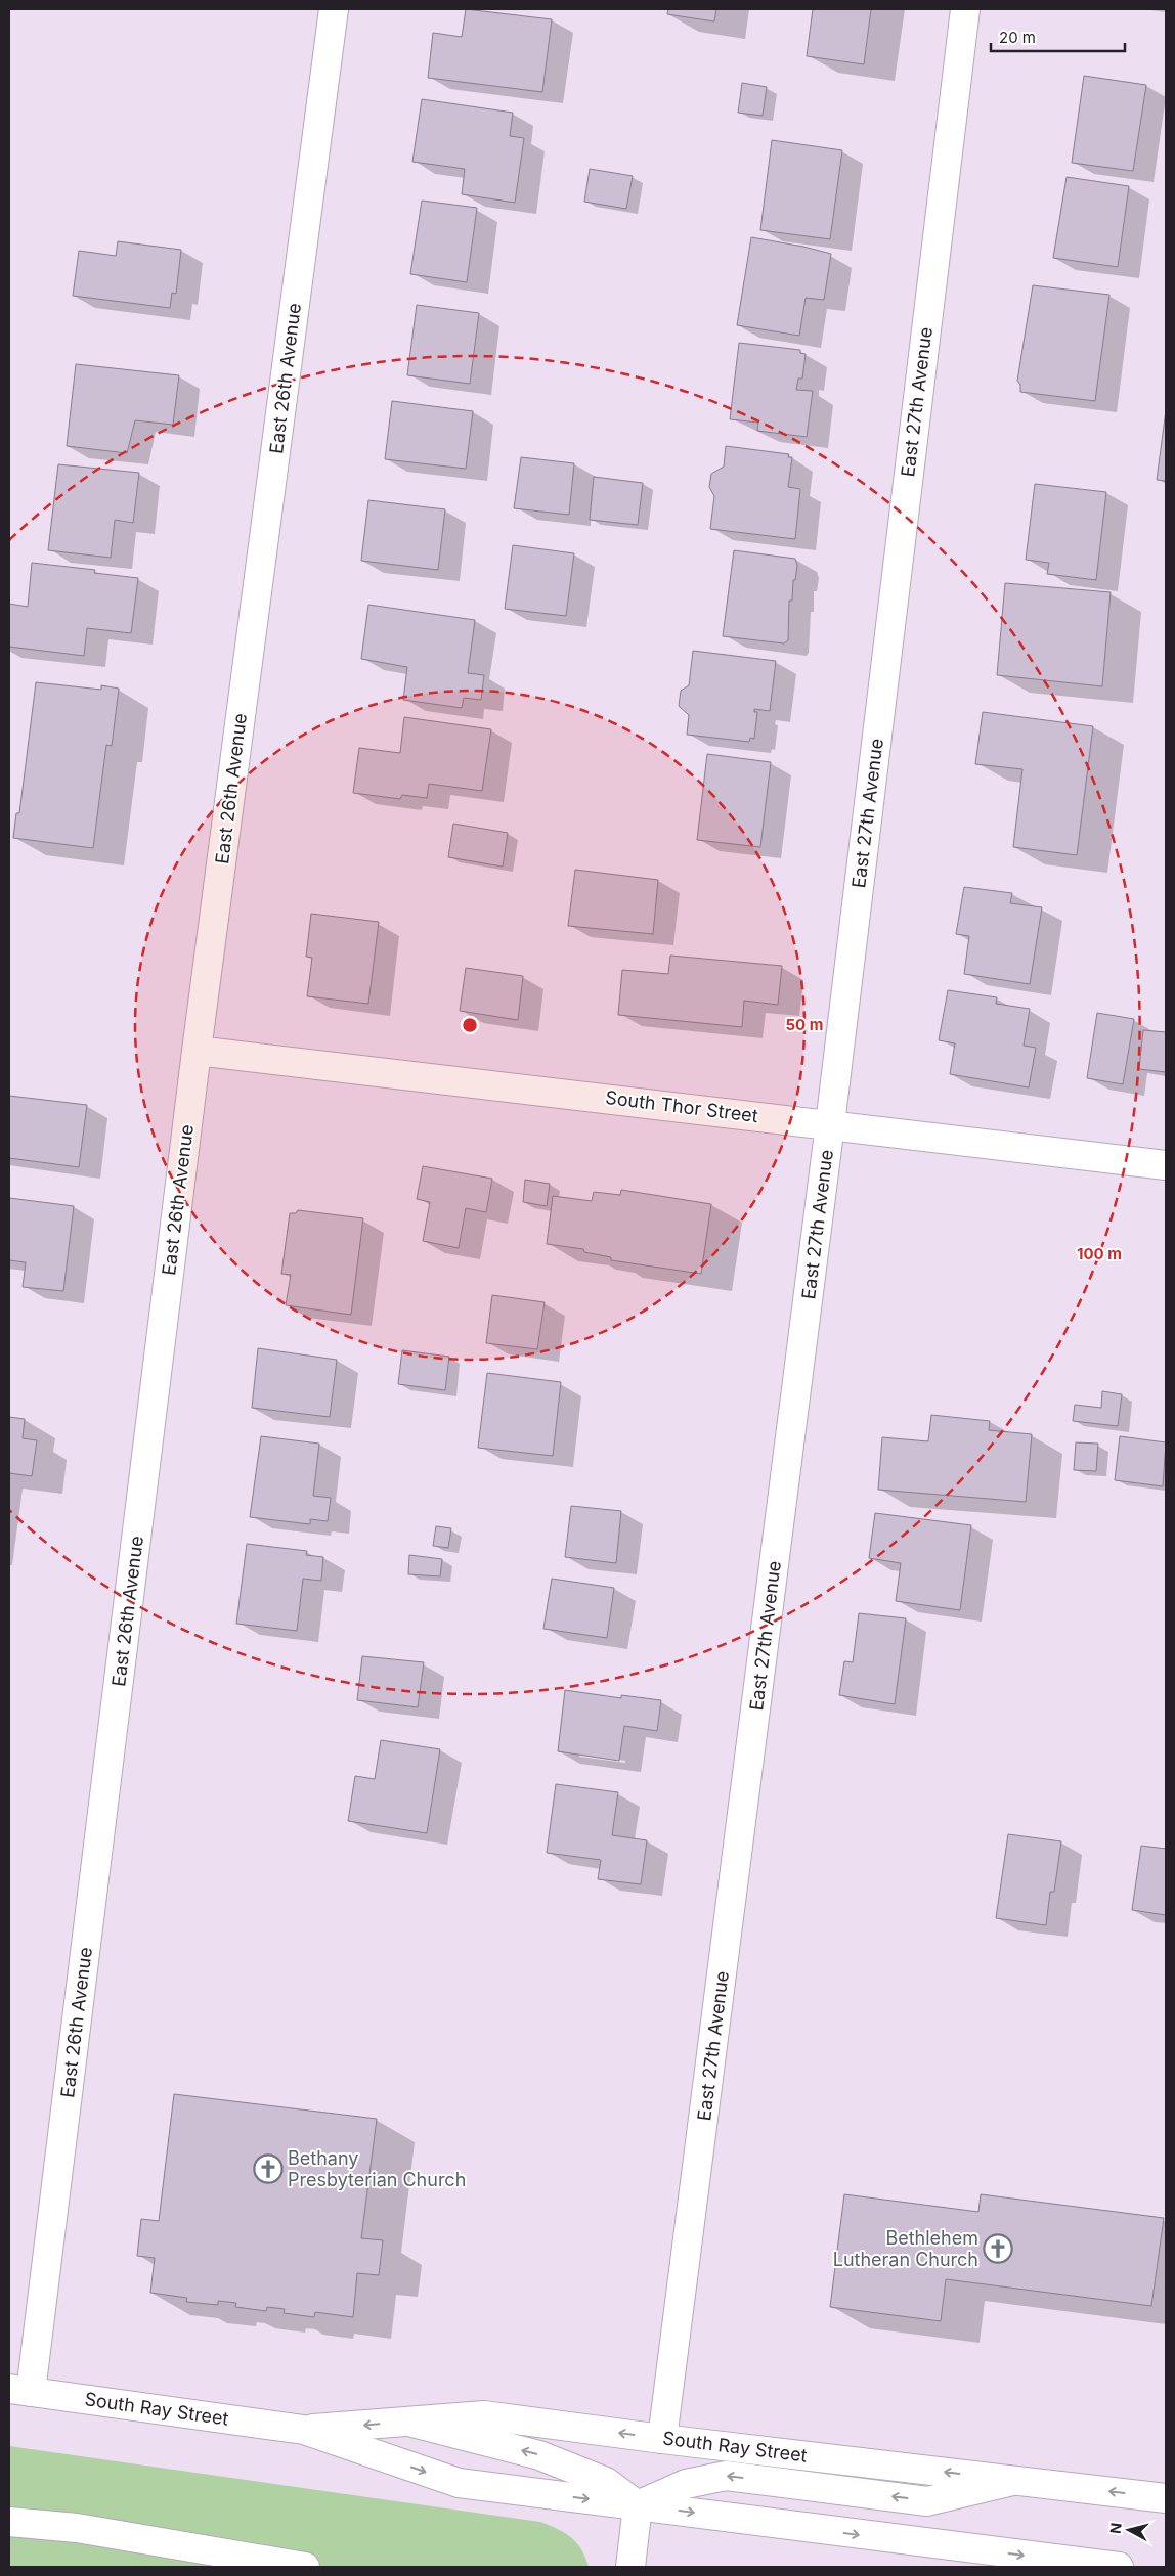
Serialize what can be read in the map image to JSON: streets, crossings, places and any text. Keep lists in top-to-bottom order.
{
  "streets": {
    "street": [
      "East 26th Avenue",
      "East 27th Avenue",
      "South Thor Street",
      "South Ray Street"
    ]
  },
  "crossings": [
    ["East 26th Avenue", "South Thor Street"],
    ["East 26th Avenue", "South Ray Street"],
    ["East 27th Avenue", "South Thor Street"],
    ["East 27th Avenue", "South Ray Street"]
  ],
  "places": {
    "church": ["Bethany Presbyterian Church", "Bethlehem Lutheran Church"]
  },
  "scale_bar": "20 m",
  "north": "left",
  "rings": ["50 m", "100 m"]
}
